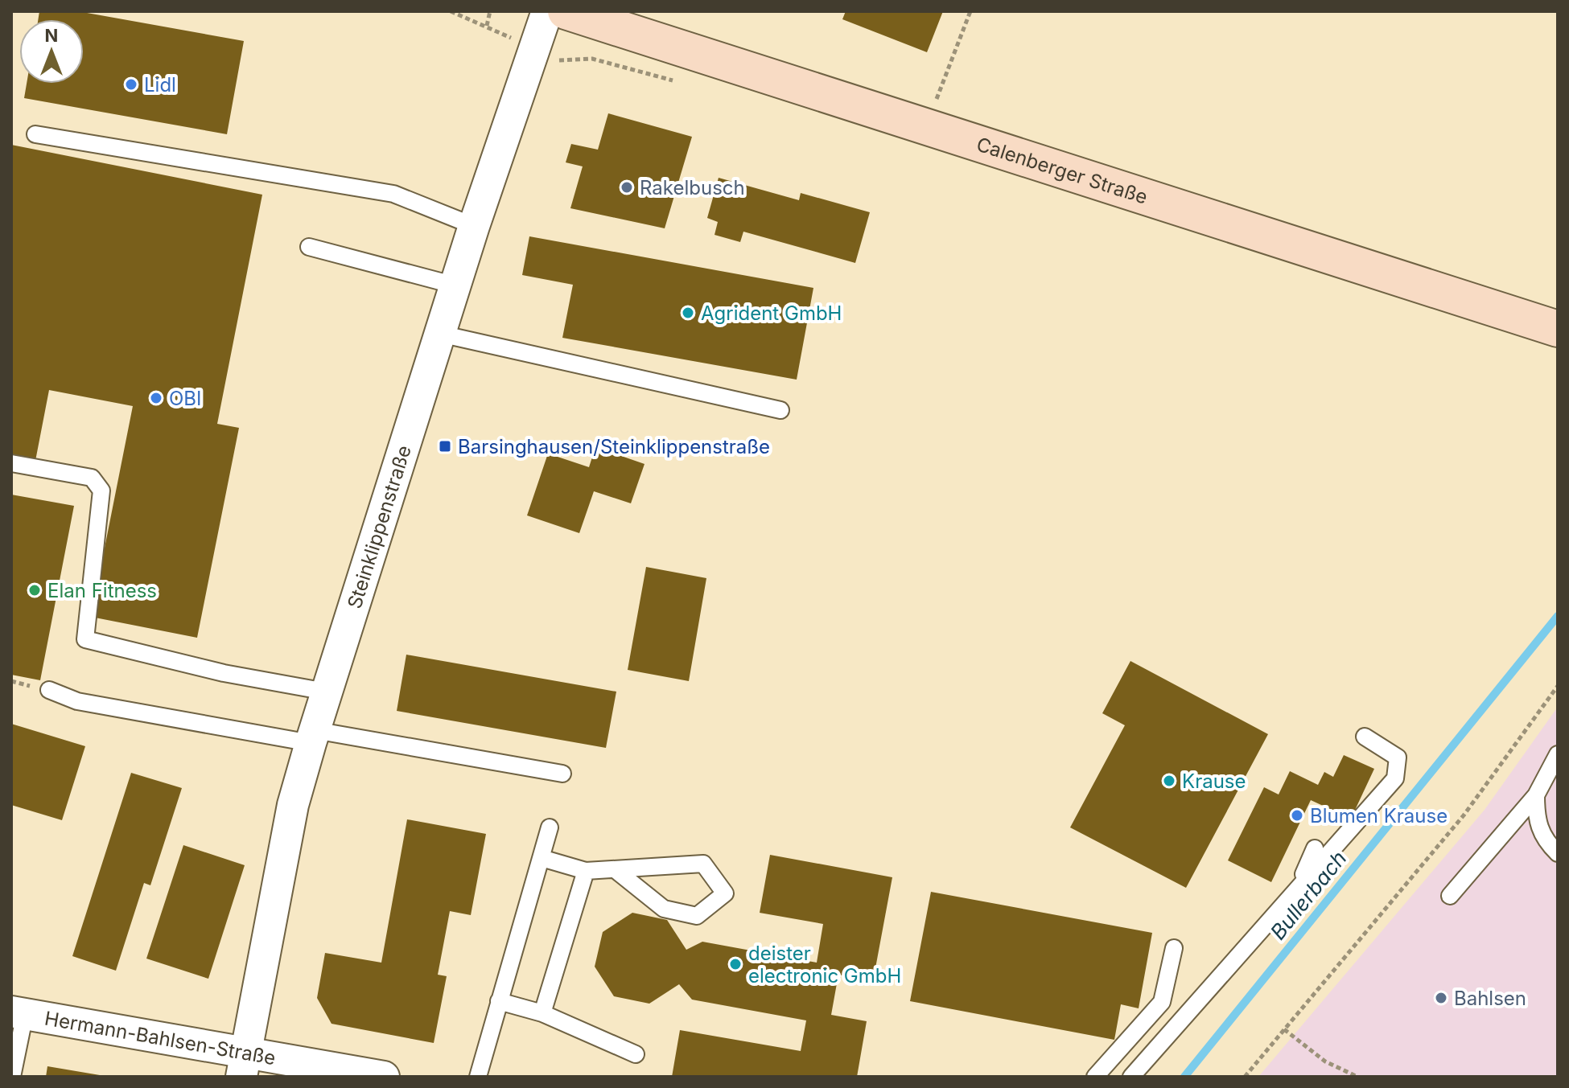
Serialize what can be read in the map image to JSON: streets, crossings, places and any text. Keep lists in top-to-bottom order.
{
  "streets": {
    "main road": ["Calenberger Straße"],
    "street": ["Steinklippenstraße", "Hermann-Bahlsen-Straße"]
  },
  "crossings": [
    ["Steinklippenstraße", "Hermann-Bahlsen-Straße"]
  ],
  "water": ["Bullerbach"],
  "places": {
    "other": [
      "Lidl",
      "Rakelbusch",
      "Agrident GmbH",
      "OBI",
      "Elan Fitness",
      "Krause",
      "Blumen Krause",
      "deister electronic GmbH",
      "Bahlsen"
    ],
    "transit": ["Barsinghausen/Steinklippenstraße"]
  },
  "north": "top"
}
